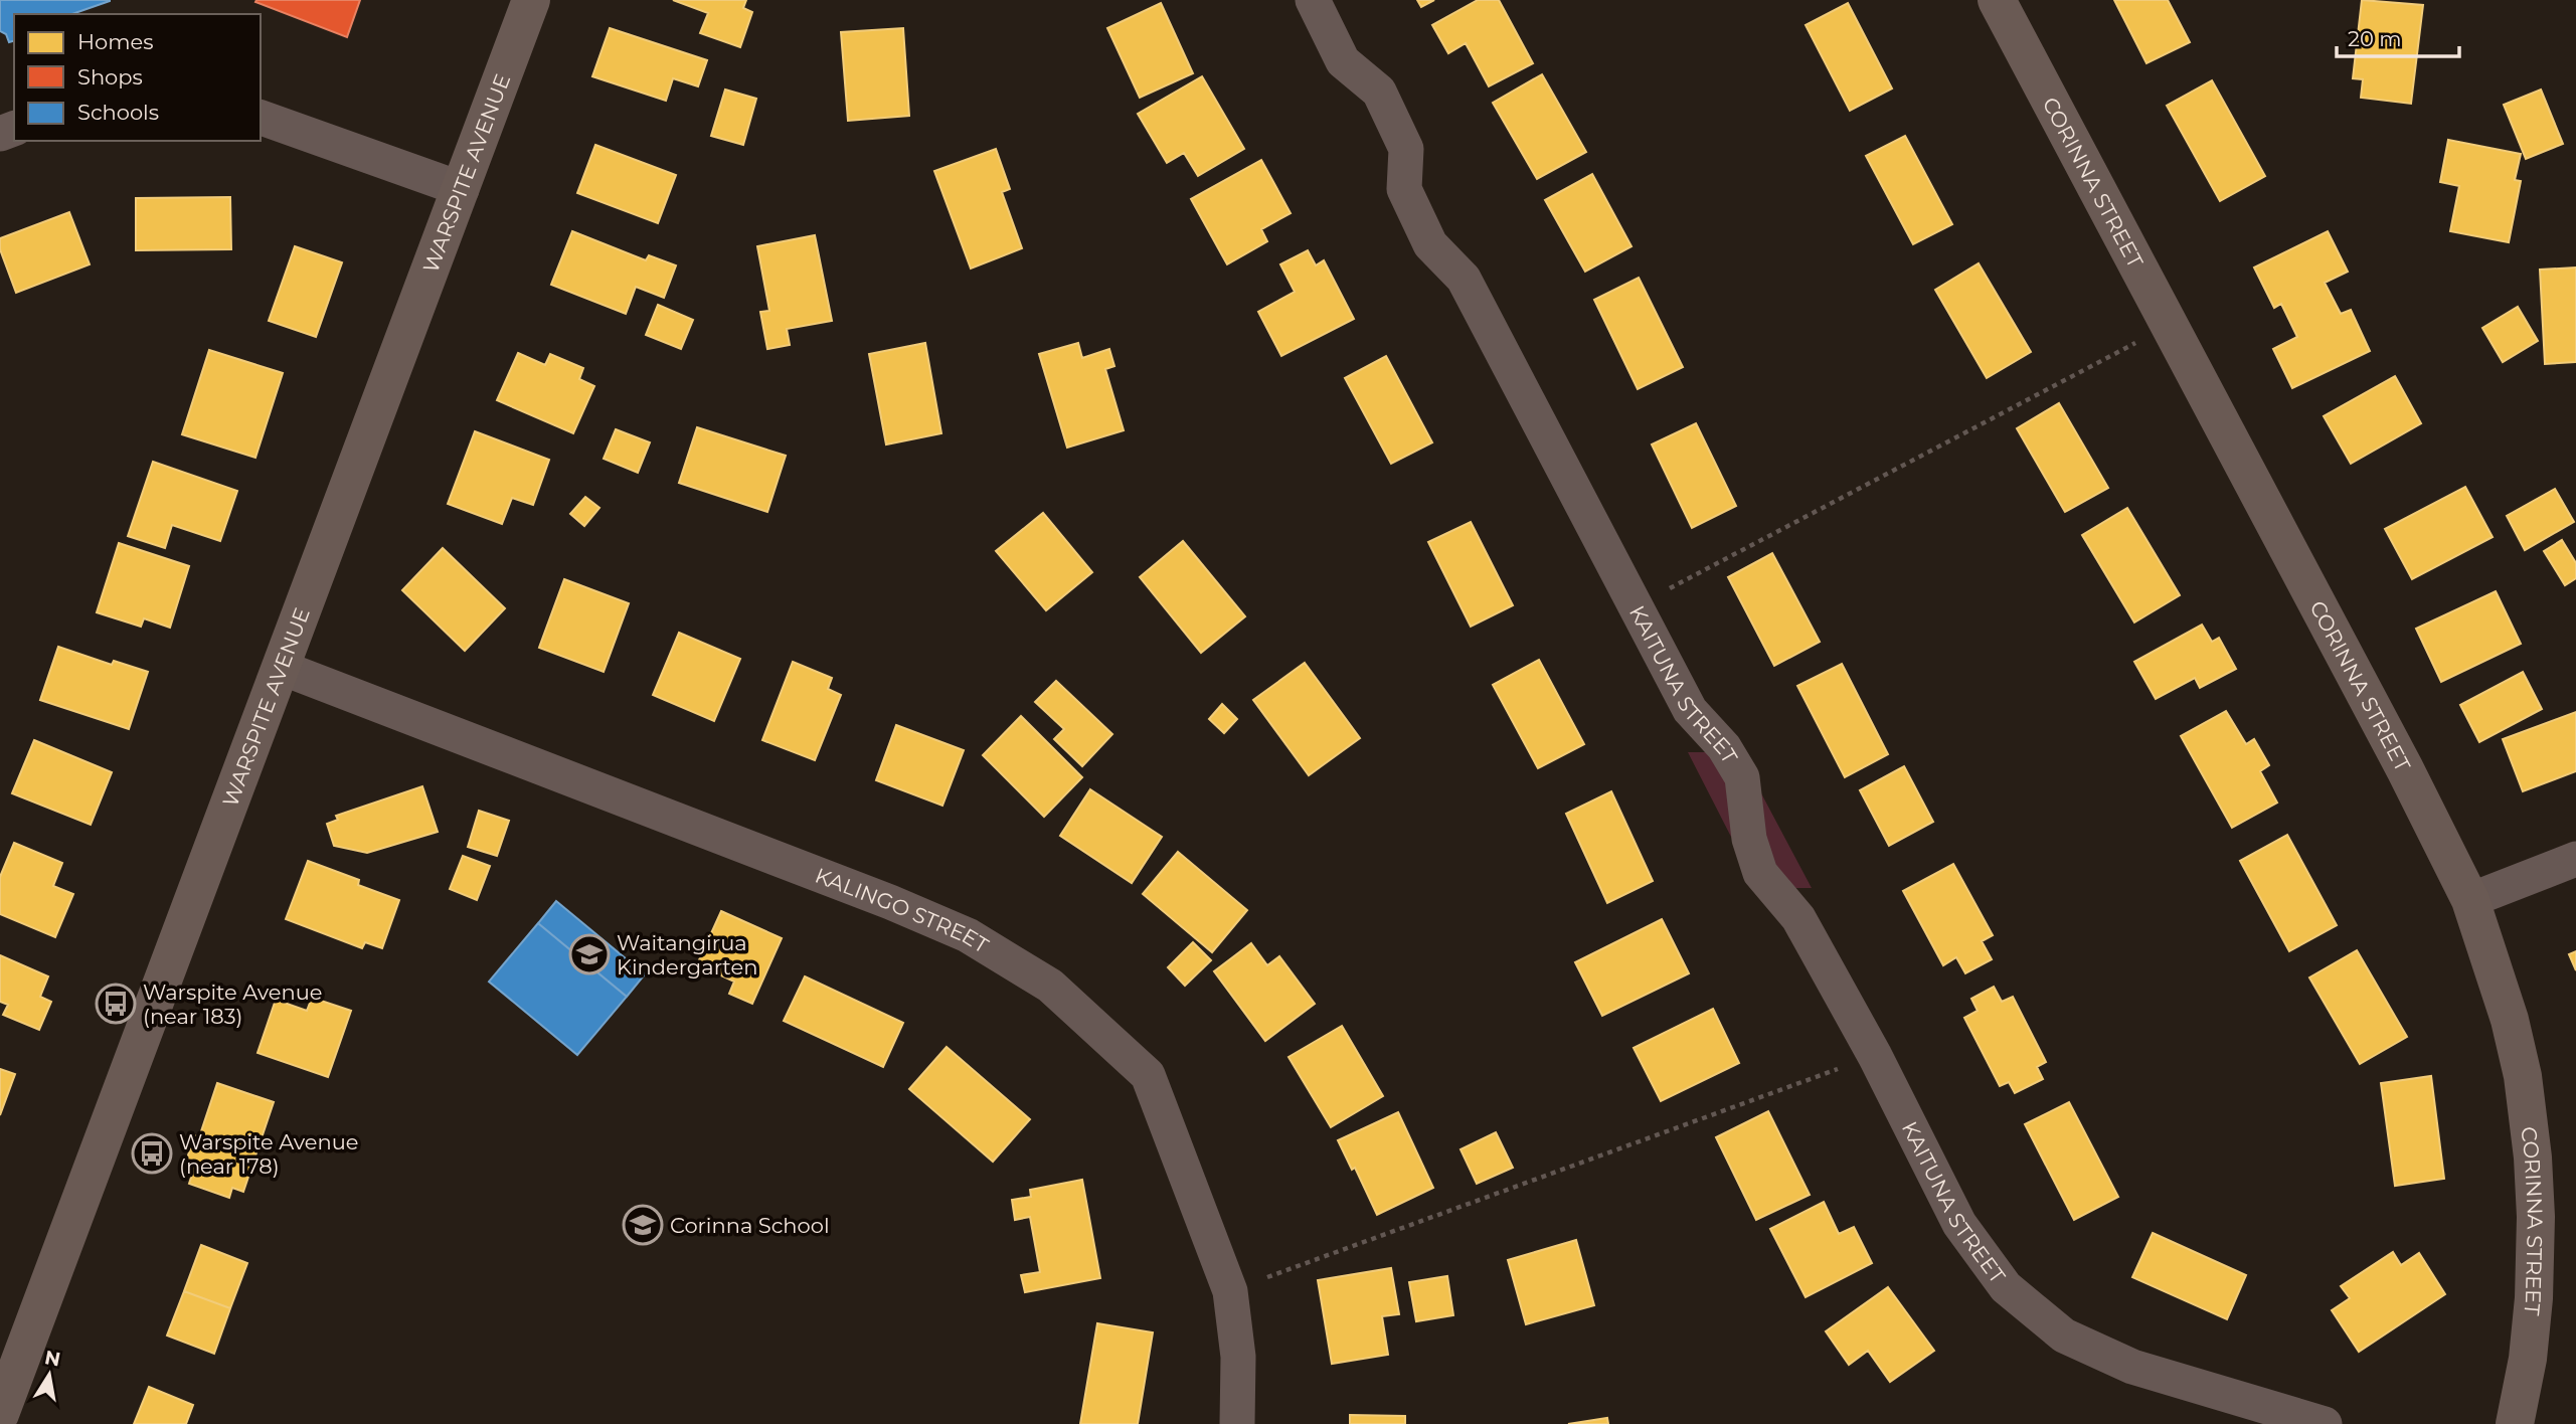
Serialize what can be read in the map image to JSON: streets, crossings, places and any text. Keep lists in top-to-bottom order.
{
  "streets": {
    "street": [
      "WARSPITE AVENUE",
      "CORINNA STREET",
      "KAITUNA STREET",
      "KALINGO STREET"
    ]
  },
  "crossings": [
    ["WARSPITE AVENUE", "KALINGO STREET"]
  ],
  "places": {
    "school or university": ["Waitangirua Kindergarten", "Corinna School"],
    "bus stop": ["Warspite Avenue (near 183)", "Warspite Avenue (near 178)"]
  },
  "legend": ["Homes", "Shops", "Schools"],
  "scale_bar": "20 m",
  "north": "top"
}
